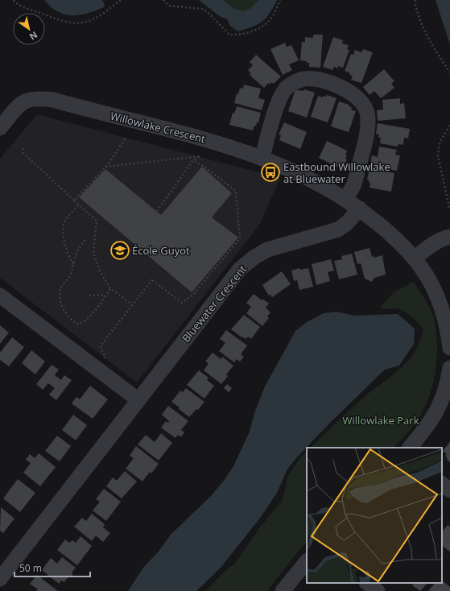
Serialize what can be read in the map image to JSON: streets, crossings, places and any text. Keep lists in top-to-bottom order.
{
  "streets": {
    "street": ["Willowlake Crescent", "Bluewater Crescent"]
  },
  "crossings": [
    ["Willowlake Crescent", "Bluewater Crescent"]
  ],
  "parks": ["Willowlake Park"],
  "places": {
    "bus stop": ["Eastbound Willowlake at Bluewater"],
    "school or university": ["École Guyot"]
  },
  "scale_bar": "50 m",
  "north": "bottom right"
}
